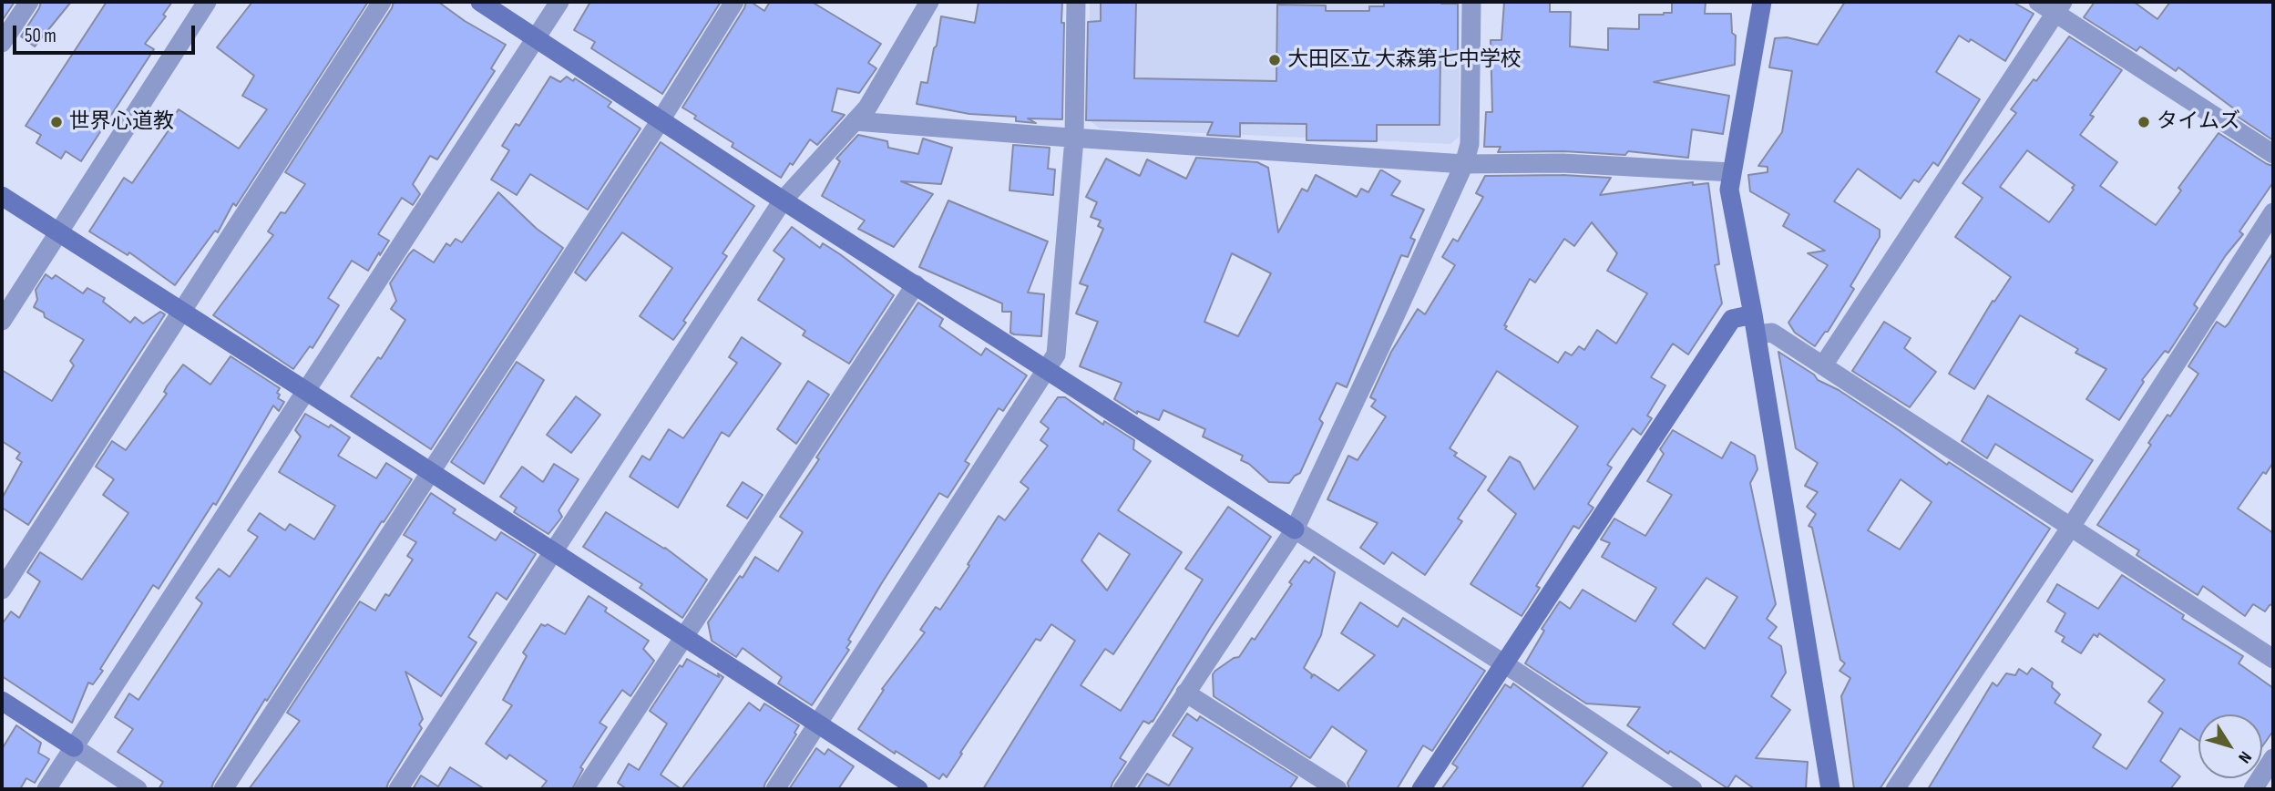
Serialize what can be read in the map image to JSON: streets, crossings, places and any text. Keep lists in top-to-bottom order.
{
  "places": ["大田区立 大森第七中学校", "世界心道教", "タイムズ"],
  "scale_bar": "50 m",
  "north": "bottom right"
}
